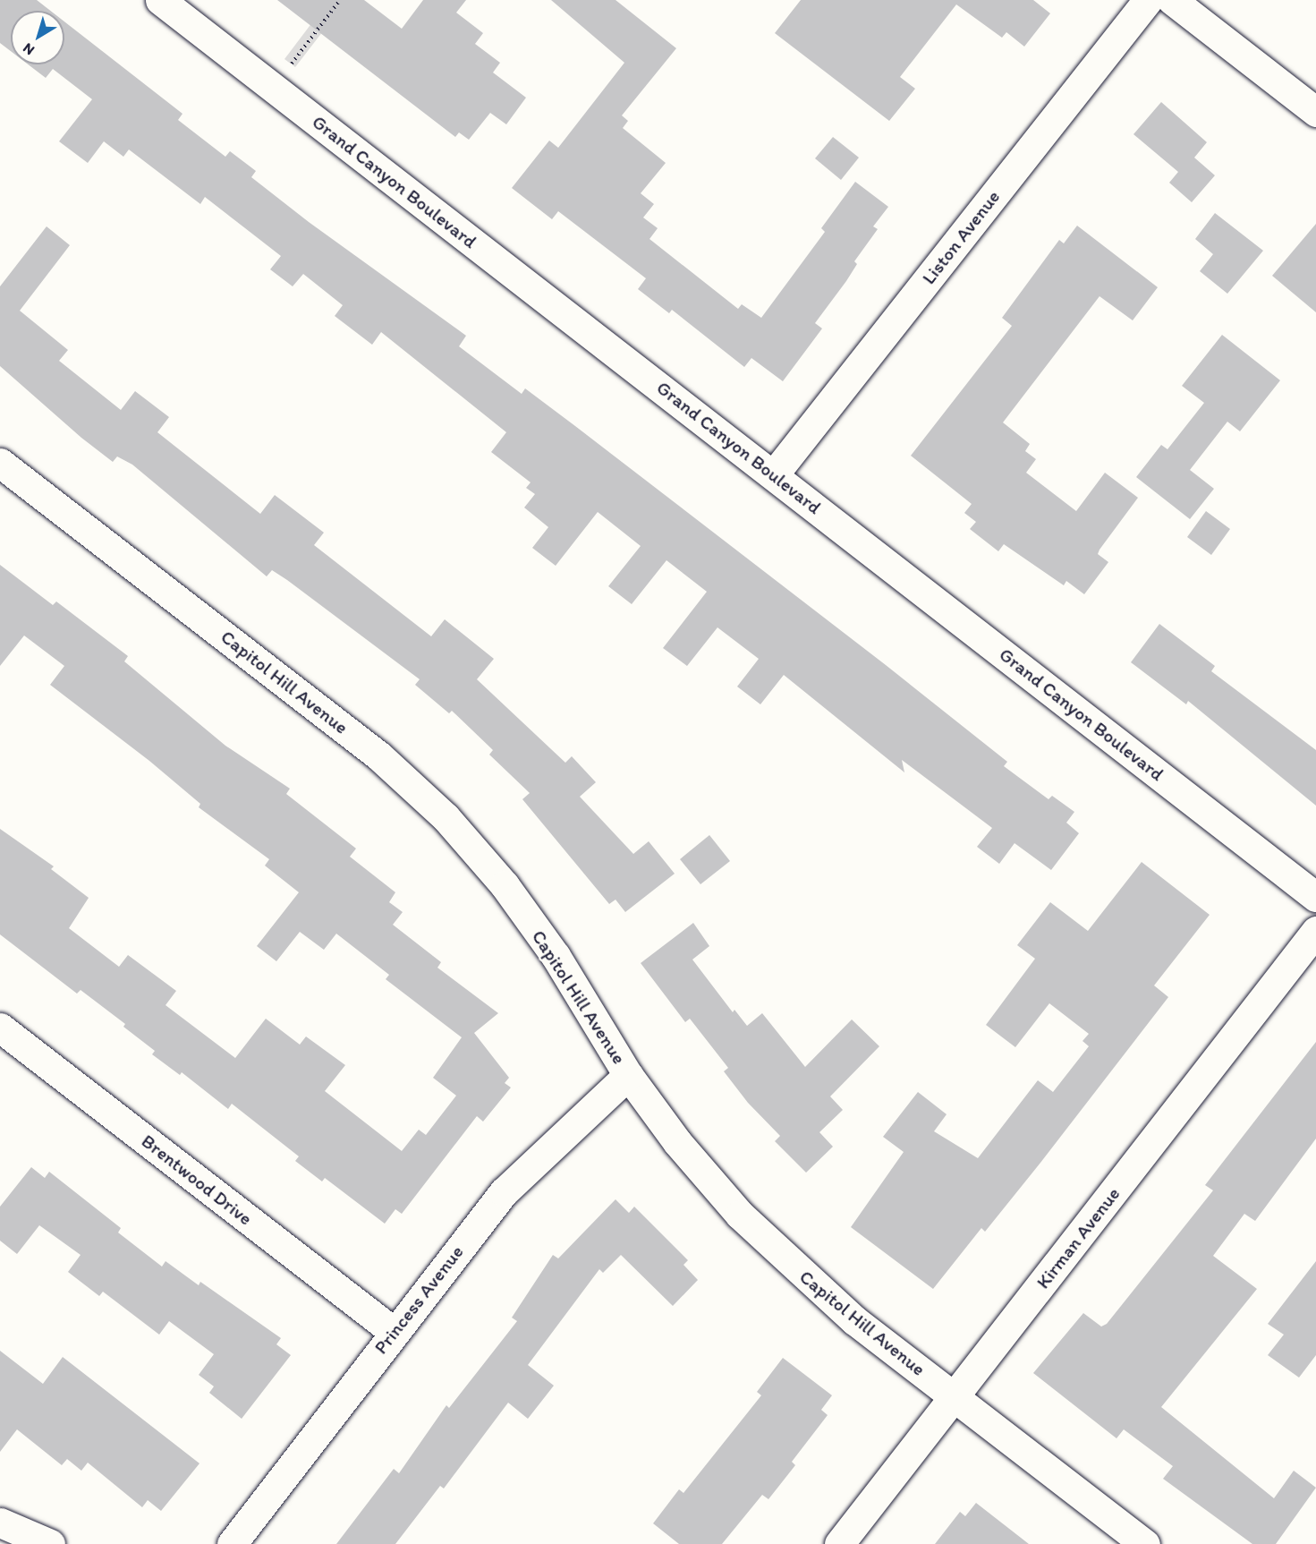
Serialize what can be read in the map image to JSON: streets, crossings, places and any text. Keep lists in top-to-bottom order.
{
  "streets": {
    "street": [
      "Grand Canyon Boulevard",
      "Liston Avenue",
      "Capitol Hill Avenue",
      "Brentwood Drive",
      "Kirman Avenue",
      "Princess Avenue"
    ]
  },
  "crossings": [
    ["Grand Canyon Boulevard", "Liston Avenue"],
    ["Capitol Hill Avenue", "Kirman Avenue"],
    ["Capitol Hill Avenue", "Princess Avenue"],
    ["Brentwood Drive", "Princess Avenue"]
  ],
  "north": "bottom left"
}
